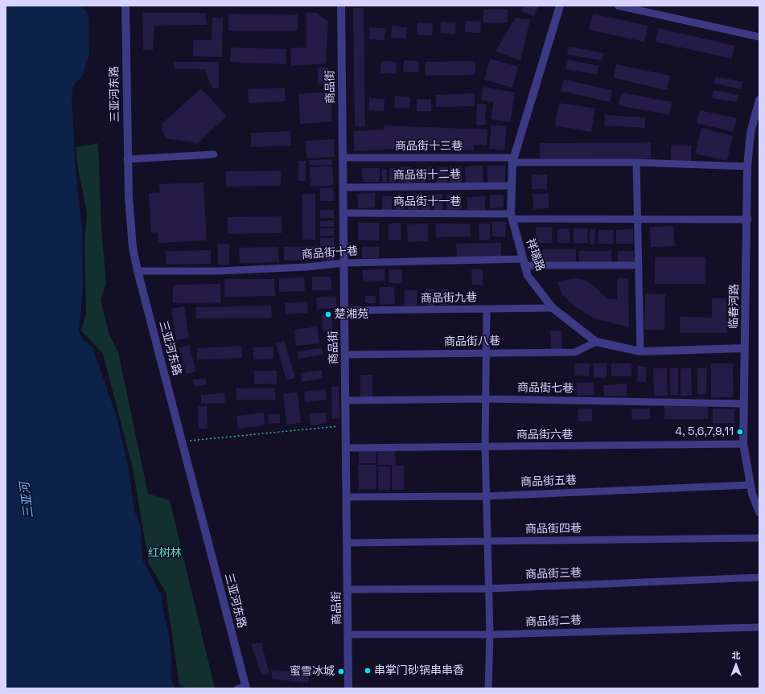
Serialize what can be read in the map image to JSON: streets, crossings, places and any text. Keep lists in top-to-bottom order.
{
  "streets": {
    "street": [
      "商品街",
      "三亚河东路",
      "商品街十三巷",
      "商品街十二巷",
      "商品街十一巷",
      "商品街十巷",
      "祥瑞路",
      "商品街九巷",
      "临春河路",
      "商品街八巷",
      "商品街七巷",
      "商品街六巷",
      "商品街五巷",
      "商品街四巷",
      "商品街三巷",
      "商品街二巷"
    ]
  },
  "crossings": [
    ["商品街", "商品街十三巷"],
    ["商品街", "商品街十二巷"],
    ["商品街", "商品街十一巷"],
    ["商品街", "商品街十巷"],
    ["商品街", "商品街九巷"],
    ["商品街", "商品街八巷"],
    ["商品街", "商品街七巷"],
    ["商品街", "商品街六巷"],
    ["商品街", "商品街五巷"],
    ["商品街", "商品街四巷"],
    ["商品街", "商品街三巷"],
    ["商品街", "商品街二巷"],
    ["三亚河东路", "商品街十巷"],
    ["商品街十三巷", "祥瑞路"],
    ["商品街十三巷", "临春河路"],
    ["商品街十二巷", "祥瑞路"],
    ["商品街十一巷", "祥瑞路"],
    ["商品街十一巷", "临春河路"],
    ["商品街十巷", "祥瑞路"],
    ["祥瑞路", "商品街九巷"],
    ["祥瑞路", "临春河路"],
    ["祥瑞路", "商品街八巷"],
    ["临春河路", "商品街七巷"],
    ["临春河路", "商品街六巷"],
    ["临春河路", "商品街五巷"]
  ],
  "water": ["三亚河"],
  "parks": ["红树林"],
  "places": [
    "楚湘苑",
    "4, 5,6,7,9,11",
    "串掌门砂锅串串香",
    "蜜雪冰城"
  ],
  "north": "top"
}
